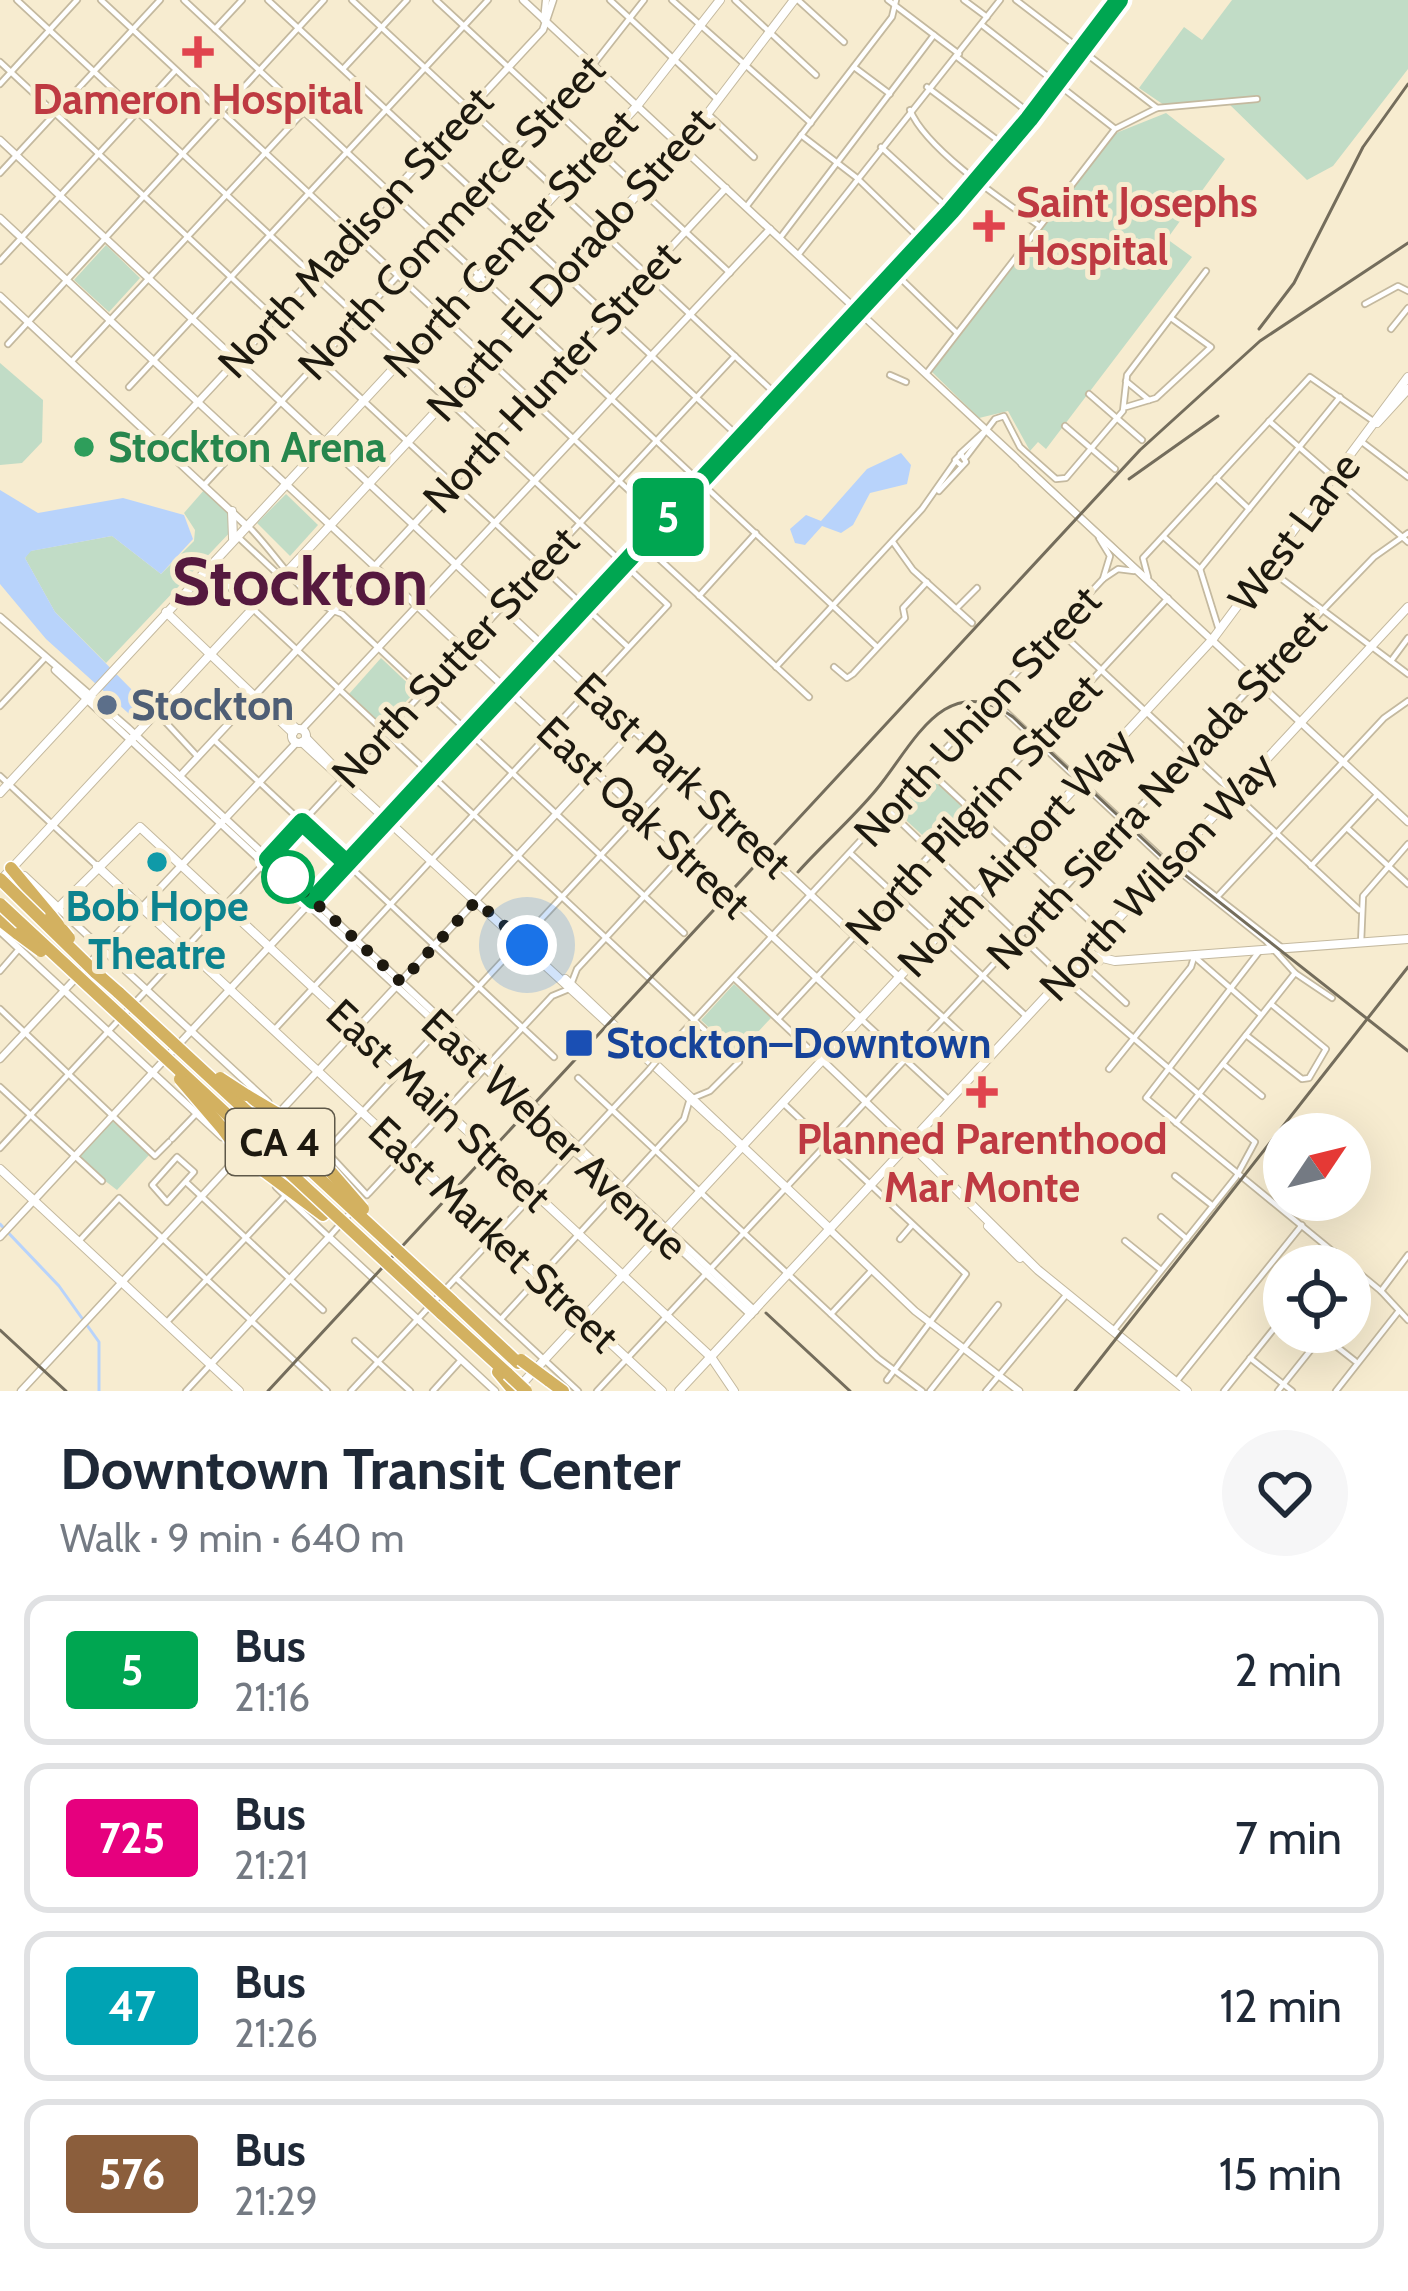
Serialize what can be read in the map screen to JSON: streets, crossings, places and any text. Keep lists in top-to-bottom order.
{
  "streets": {
    "highway": ["CA 4"],
    "main road": [
      "North Center Street",
      "North El Dorado Street",
      "West Lane",
      "North Airport Way",
      "North Wilson Way",
      "East Main Street",
      "East Market Street"
    ],
    "street": [
      "North Commerce Street",
      "North Madison Street",
      "North Hunter Street",
      "North Sutter Street",
      "North Union Street",
      "East Park Street",
      "North Sierra Nevada Street",
      "North Pilgrim Street",
      "East Oak Street",
      "East Weber Avenue"
    ]
  },
  "crossings": [
    ["North Commerce Street", "East Park Street"],
    ["North Commerce Street", "East Oak Street"],
    ["North Madison Street", "East Park Street"],
    ["North Madison Street", "East Oak Street"],
    ["North Center Street", "East Park Street"],
    ["North Center Street", "East Oak Street"],
    ["North Center Street", "East Weber Avenue"],
    ["North Center Street", "East Market Street"],
    ["North El Dorado Street", "East Park Street"],
    ["North El Dorado Street", "East Oak Street"],
    ["North El Dorado Street", "East Weber Avenue"],
    ["North El Dorado Street", "East Market Street"],
    ["North Hunter Street", "East Park Street"],
    ["North Hunter Street", "East Oak Street"],
    ["North Hunter Street", "East Weber Avenue"],
    ["West Lane", "North Airport Way"],
    ["North Sutter Street", "East Park Street"],
    ["North Sutter Street", "East Oak Street"],
    ["North Sutter Street", "East Main Street"],
    ["North Sutter Street", "East Weber Avenue"],
    ["North Sutter Street", "East Market Street"],
    ["North Union Street", "East Park Street"],
    ["North Union Street", "East Oak Street"],
    ["North Union Street", "East Main Street"],
    ["North Union Street", "East Weber Avenue"],
    ["North Union Street", "East Market Street"],
    ["East Park Street", "North Sierra Nevada Street"],
    ["East Park Street", "North Pilgrim Street"],
    ["East Park Street", "North Airport Way"],
    ["East Park Street", "North Wilson Way"],
    ["North Sierra Nevada Street", "East Oak Street"],
    ["North Sierra Nevada Street", "East Main Street"],
    ["North Sierra Nevada Street", "East Weber Avenue"],
    ["North Sierra Nevada Street", "East Market Street"],
    ["North Pilgrim Street", "East Oak Street"],
    ["East Oak Street", "North Airport Way"],
    ["East Oak Street", "North Wilson Way"],
    ["North Airport Way", "East Main Street"],
    ["North Airport Way", "East Weber Avenue"],
    ["North Airport Way", "East Market Street"],
    ["North Wilson Way", "East Main Street"],
    ["North Wilson Way", "East Weber Avenue"],
    ["East Main Street", "East Market Street"]
  ],
  "districts": ["Stockton"],
  "places": {
    "health": ["Dameron Hospital", "Saint Josephs Hospital", "Planned Parenthood Mar Monte"],
    "other": ["Stockton Arena", "Stockton", "Bob Hope Theatre"],
    "transit": ["Stockton–Downtown"]
  },
  "lines": ["bus line 5"],
  "north": "top right",
  "page": {
    "on_map": "5",
    "heading": ["Downtown Transit Center", "Walk · 9 min · 640 m"],
    "list": [
      {
        "mark": "5",
        "name": "Bus",
        "note": "21:16",
        "value": "2 min"
      },
      {
        "mark": "725",
        "name": "Bus",
        "note": "21:21",
        "value": "7 min"
      },
      {
        "mark": "47",
        "name": "Bus",
        "note": "21:26",
        "value": "12 min"
      },
      {
        "mark": "576",
        "name": "Bus",
        "note": "21:29",
        "value": "15 min"
      }
    ]
  }
}
